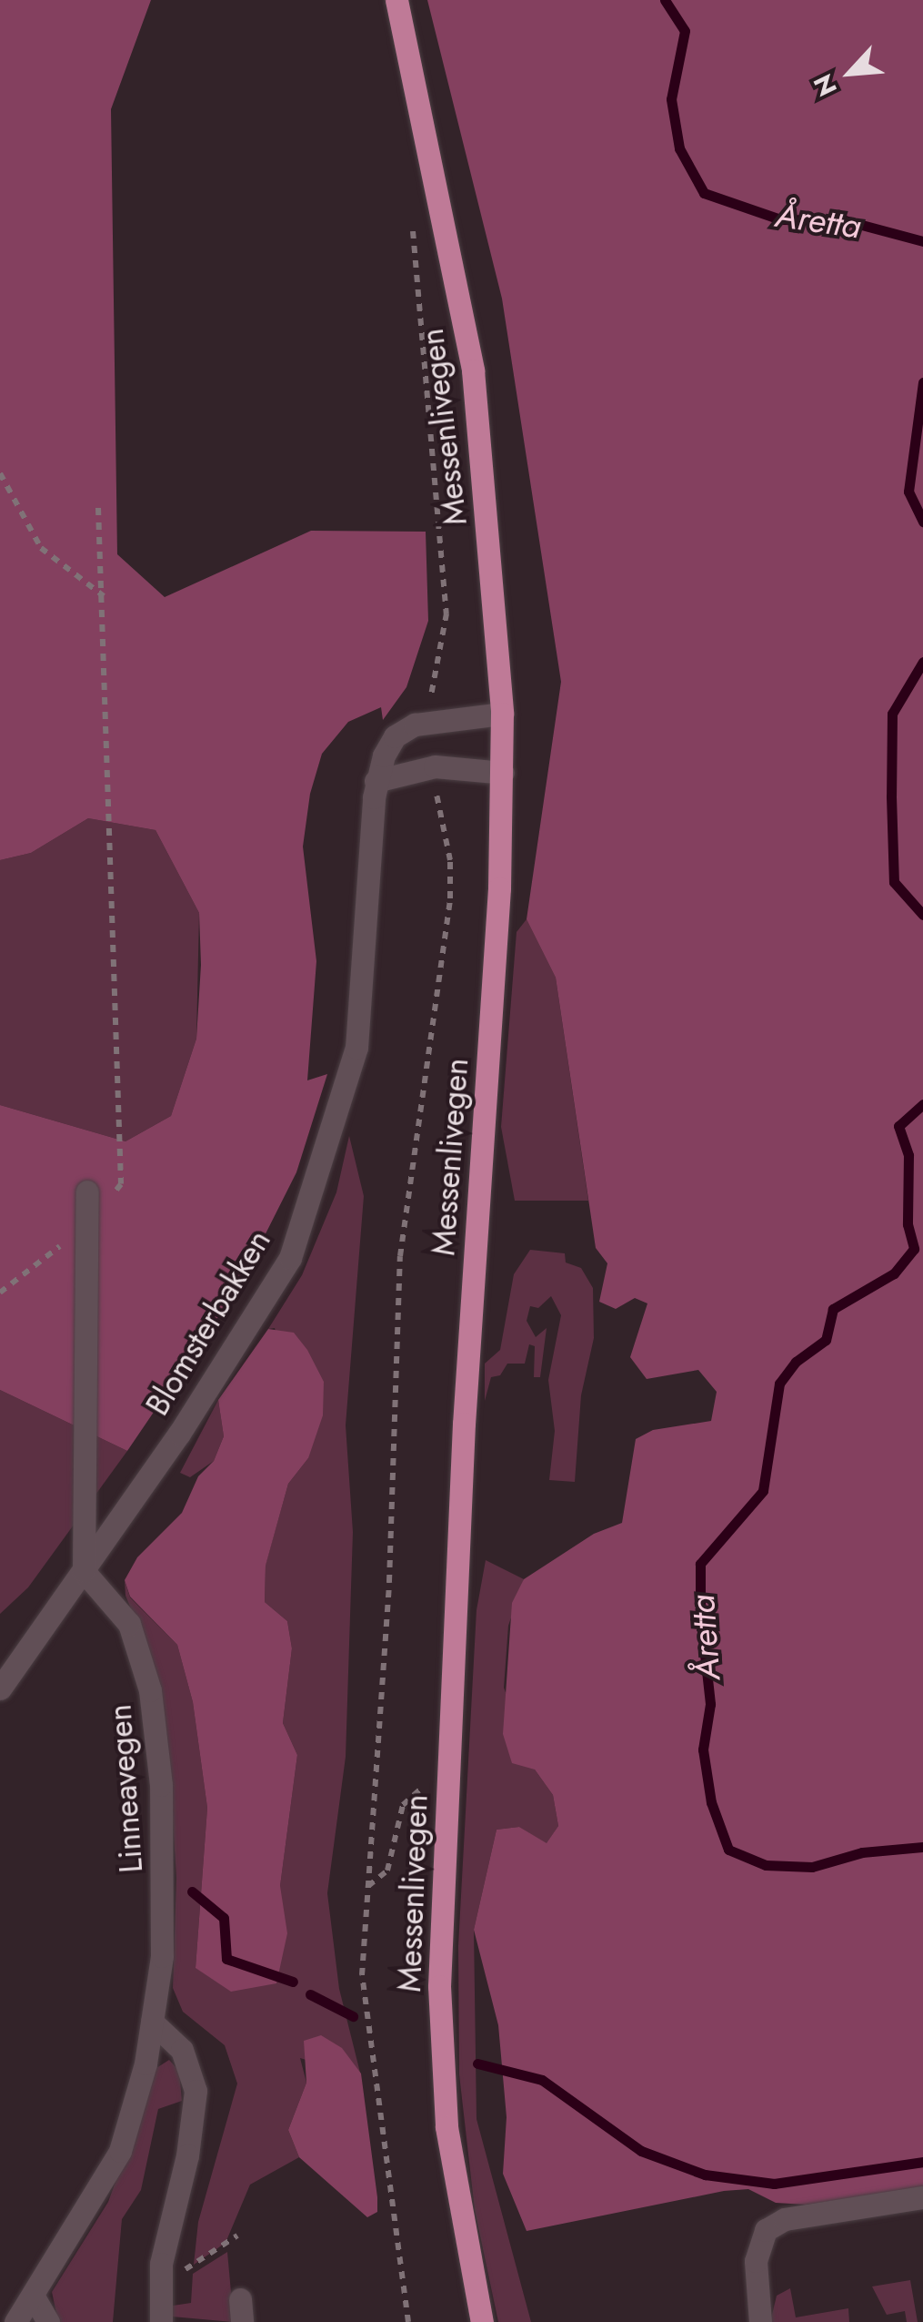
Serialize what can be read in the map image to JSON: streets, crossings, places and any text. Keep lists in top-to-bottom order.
{
  "streets": {
    "main road": ["Messenlivegen"],
    "street": ["Blomsterbakken", "Linneavegen"]
  },
  "crossings": [
    ["Messenlivegen", "Blomsterbakken"],
    ["Blomsterbakken", "Linneavegen"]
  ],
  "water": ["Åretta"],
  "north": "bottom left"
}
